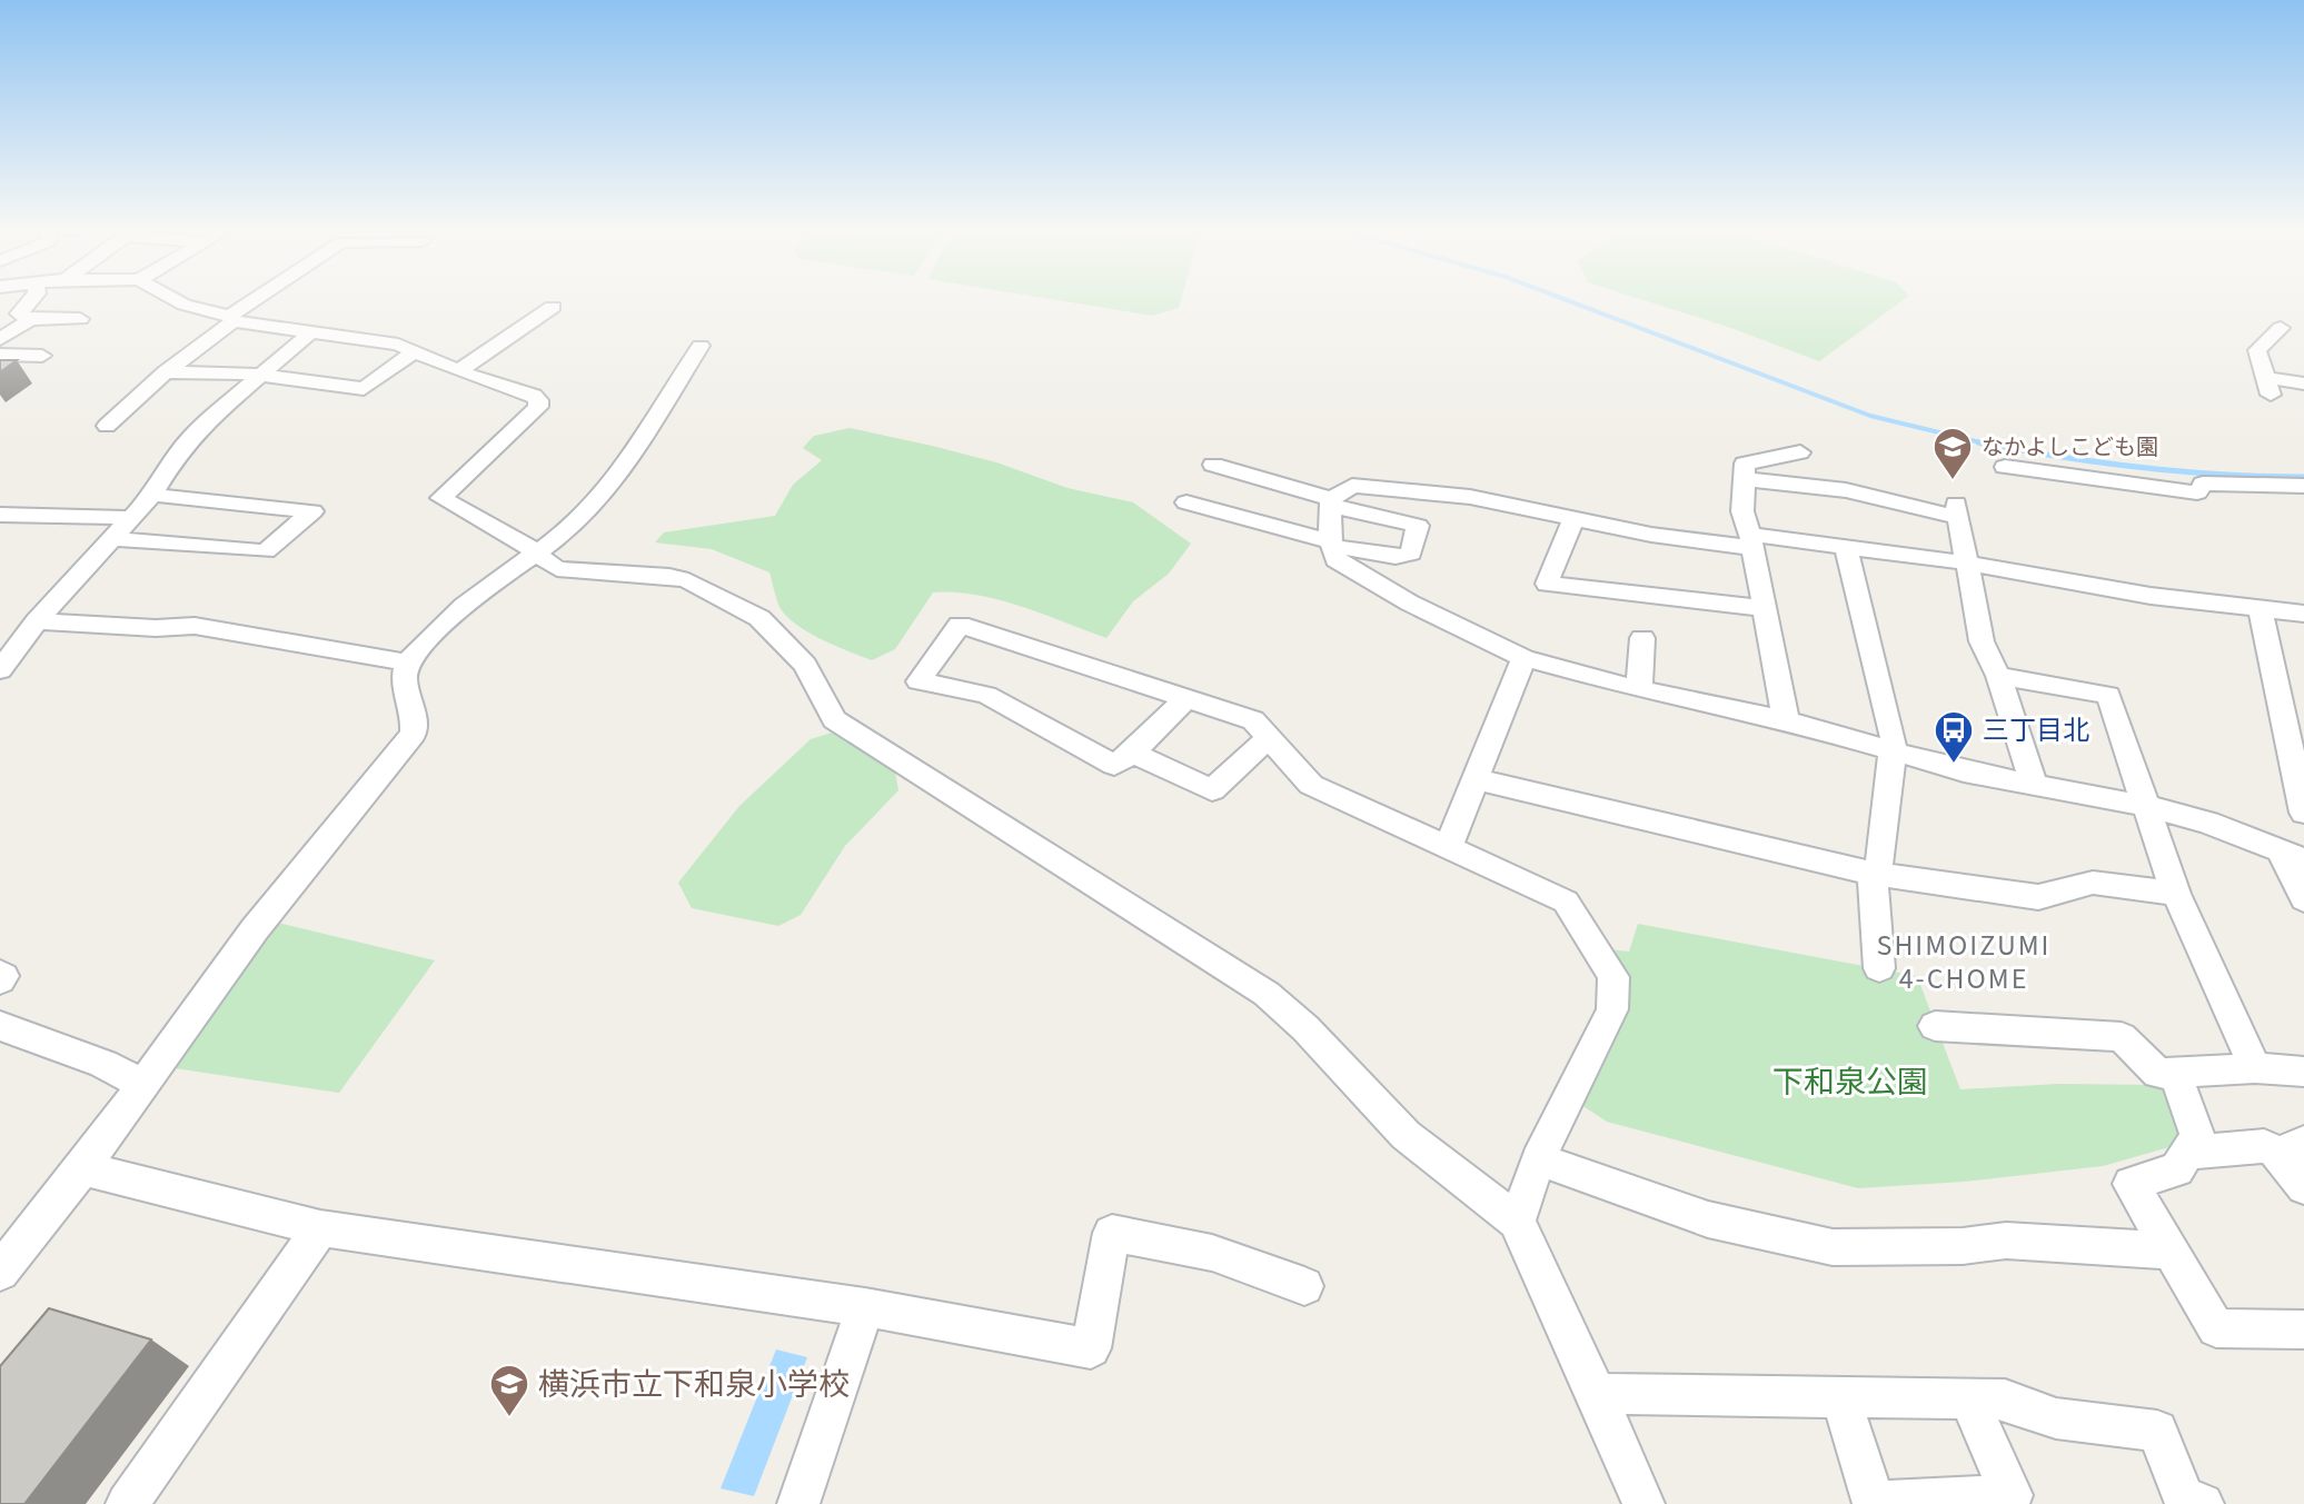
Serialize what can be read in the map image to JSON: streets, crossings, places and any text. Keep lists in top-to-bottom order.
{
  "districts": ["SHIMOIZUMI 4-CHOME"],
  "parks": ["下和泉公園"],
  "places": {
    "school or university": ["なかよしこども園", "横浜市立下和泉小学校"],
    "bus stop": ["三丁目北"]
  }
}
